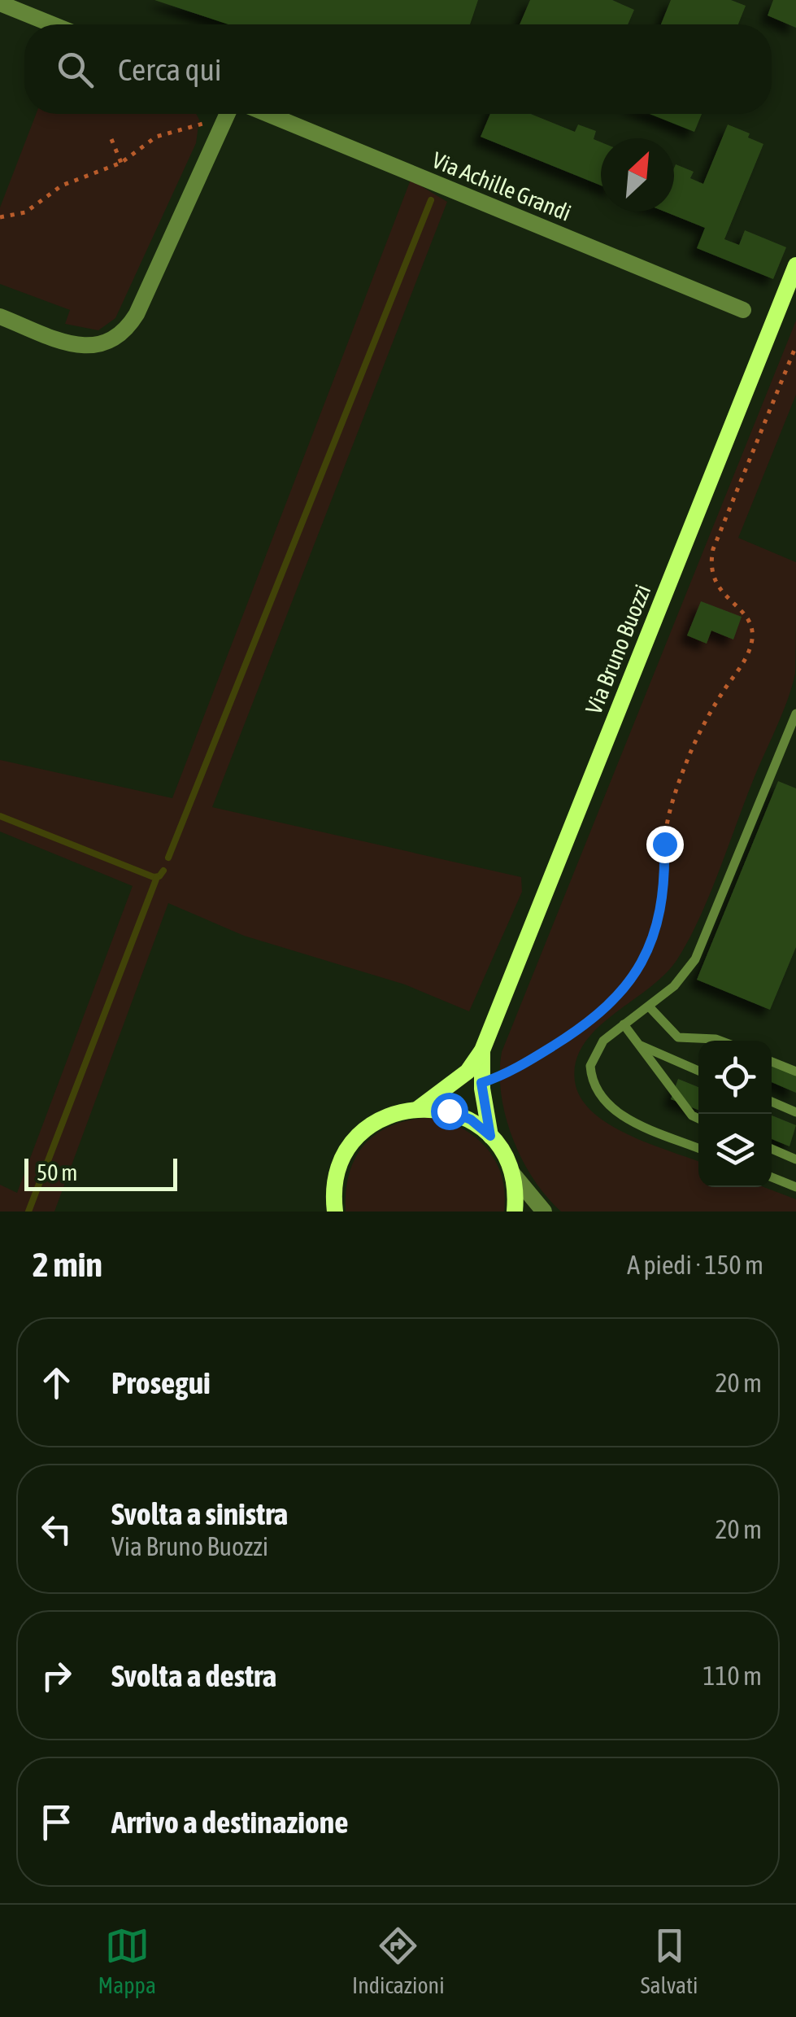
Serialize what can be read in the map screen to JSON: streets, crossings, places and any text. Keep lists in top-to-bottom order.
{
  "streets": {
    "main road": ["Via Bruno Buozzi"],
    "street": ["Via Achille Grandi"]
  },
  "scale_bar": "50 m",
  "north": "top right",
  "page": {
    "search": "Cerca qui",
    "scale": "50 m",
    "heading": ["2 min", "A piedi · 150 m"],
    "list": [
      ["Prosegui", "20 m"],
      ["Svolta a sinistra", "Via Bruno Buozzi", "20 m"],
      ["Svolta a destra", "110 m"],
      "Arrivo a destinazione"
    ],
    "nav": ["Mappa", "Indicazioni", "Salvati"]
  }
}
